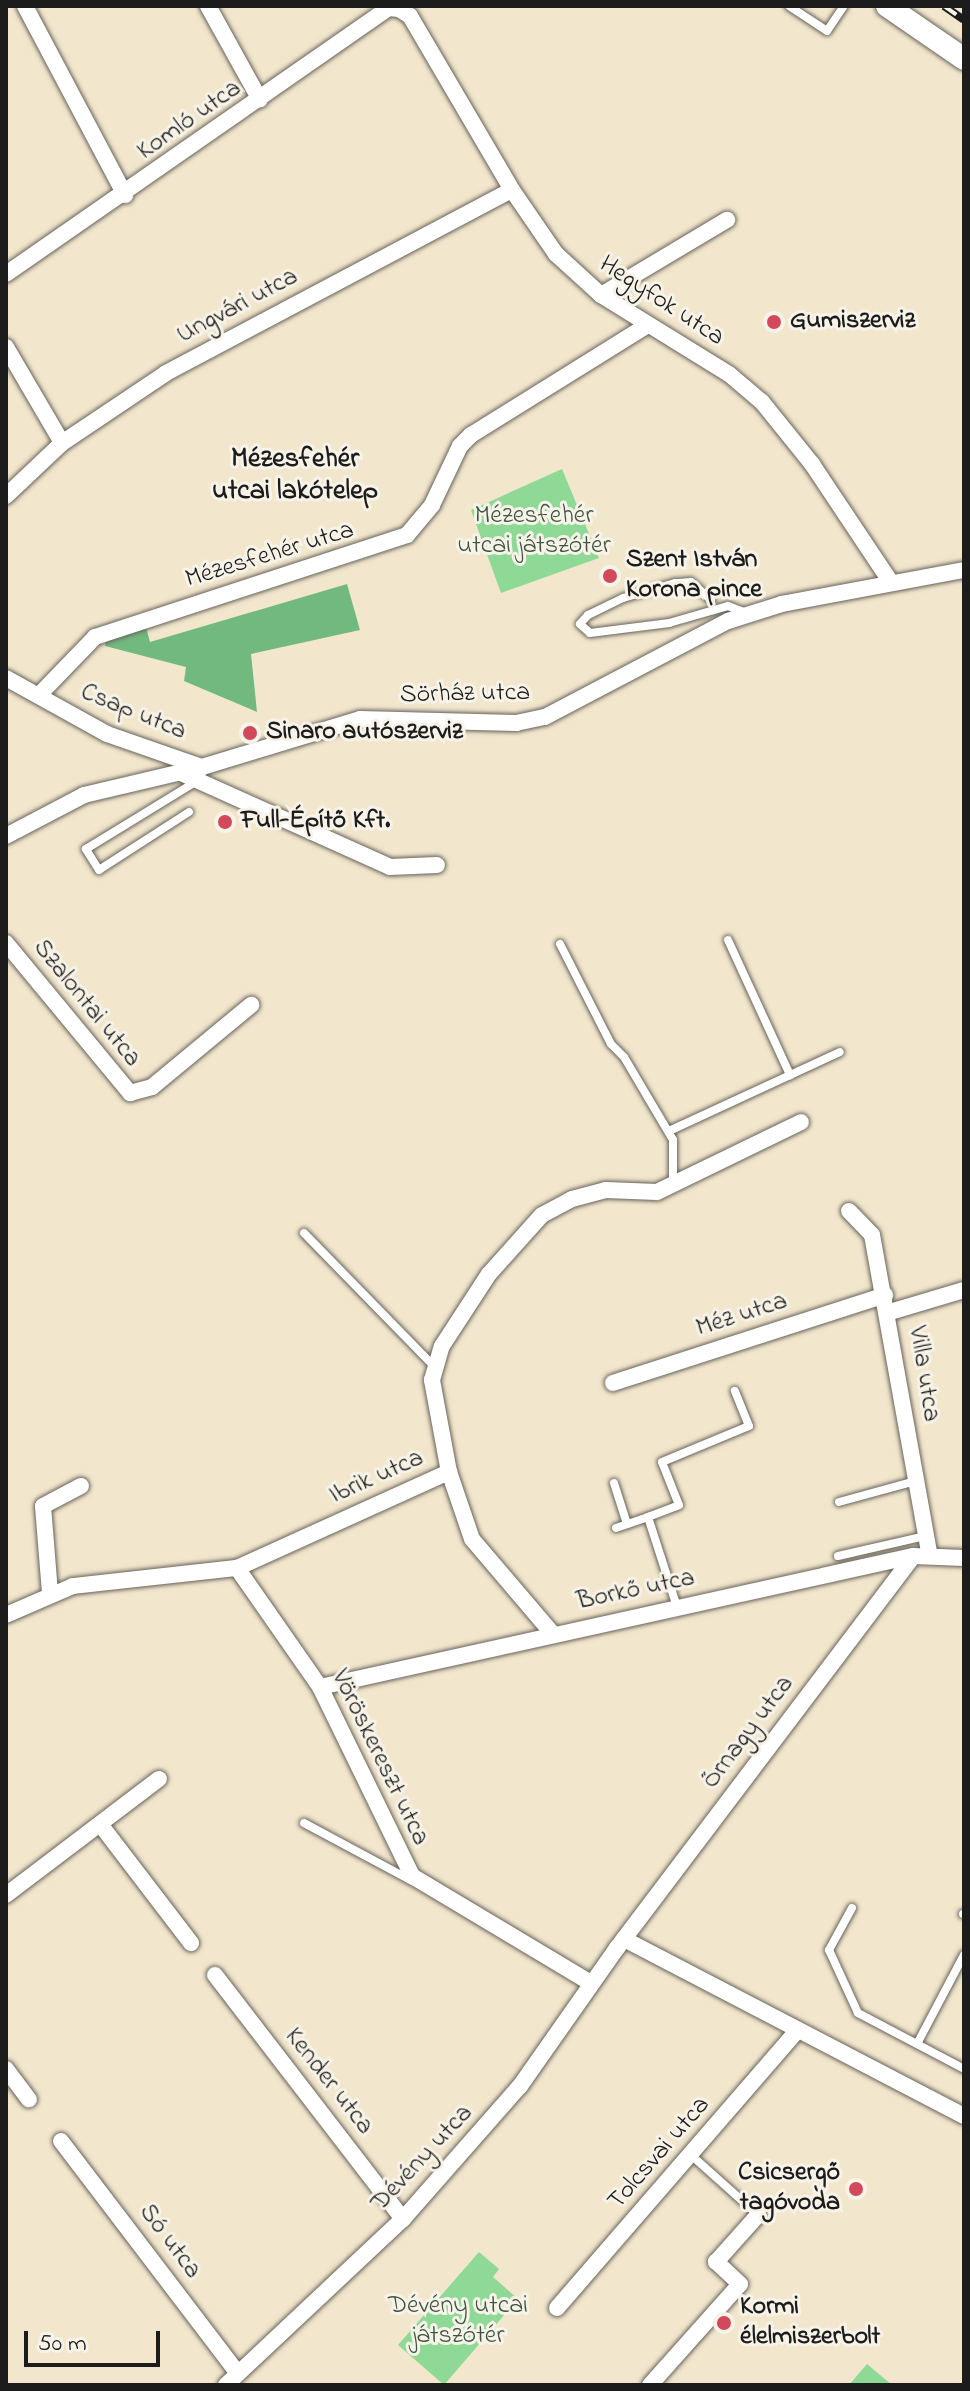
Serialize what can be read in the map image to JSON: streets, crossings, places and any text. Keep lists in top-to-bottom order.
{
  "streets": {
    "street": [
      "Komló utca",
      "Hegyfok utca",
      "Ungvári utca",
      "Mézesfehér utca",
      "Sörház utca",
      "Csap utca",
      "Szalontai utca",
      "Méz utca",
      "Villa utca",
      "Ibrik utca",
      "Borkő utca",
      "Őrnagy utca",
      "Vöröskereszt utca",
      "Kender utca",
      "Tolcsvai utca",
      "Dévény utca",
      "Só utca"
    ]
  },
  "crossings": [
    ["Komló utca", "Hegyfok utca"],
    ["Hegyfok utca", "Ungvári utca"],
    ["Hegyfok utca", "Mézesfehér utca"],
    ["Hegyfok utca", "Sörház utca"],
    ["Mézesfehér utca", "Csap utca"],
    ["Sörház utca", "Csap utca"],
    ["Méz utca", "Villa utca"],
    ["Villa utca", "Borkő utca"],
    ["Villa utca", "Őrnagy utca"],
    ["Ibrik utca", "Vöröskereszt utca"],
    ["Borkő utca", "Őrnagy utca"],
    ["Borkő utca", "Vöröskereszt utca"],
    ["Őrnagy utca", "Dévény utca"],
    ["Vöröskereszt utca", "Dévény utca"],
    ["Kender utca", "Dévény utca"],
    ["Dévény utca", "Só utca"]
  ],
  "districts": ["Mézesfehér utcai lakótelep"],
  "parks": ["Mézesfehér utcai játszótér", "Dévény utcai játszótér"],
  "places": [
    "Gumiszerviz",
    "Szent István Korona pince",
    "Sinaro autószerviz",
    "Full-Építő Kft.",
    "Csicsergő tagóvoda",
    "Kormi élelmiszerbolt"
  ],
  "scale_bar": "50 m"
}
